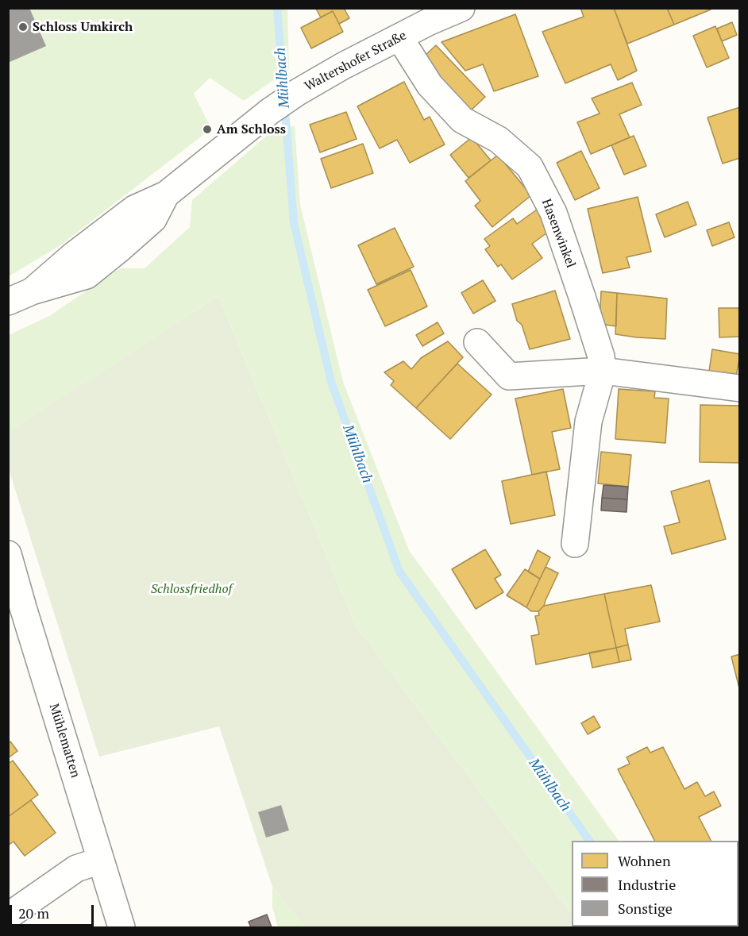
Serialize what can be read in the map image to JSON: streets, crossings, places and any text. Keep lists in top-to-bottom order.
{
  "streets": {
    "street": ["Waltershofer Straße", "Hasenwinkel", "Mühlematten"]
  },
  "crossings": [
    ["Waltershofer Straße", "Hasenwinkel"]
  ],
  "water": ["Mühlbach"],
  "parks": ["Schlossfriedhof"],
  "places": ["Schloss Umkirch", "Am Schloss"],
  "legend": ["Wohnen", "Industrie", "Sonstige"],
  "scale_bar": "20 m"
}
